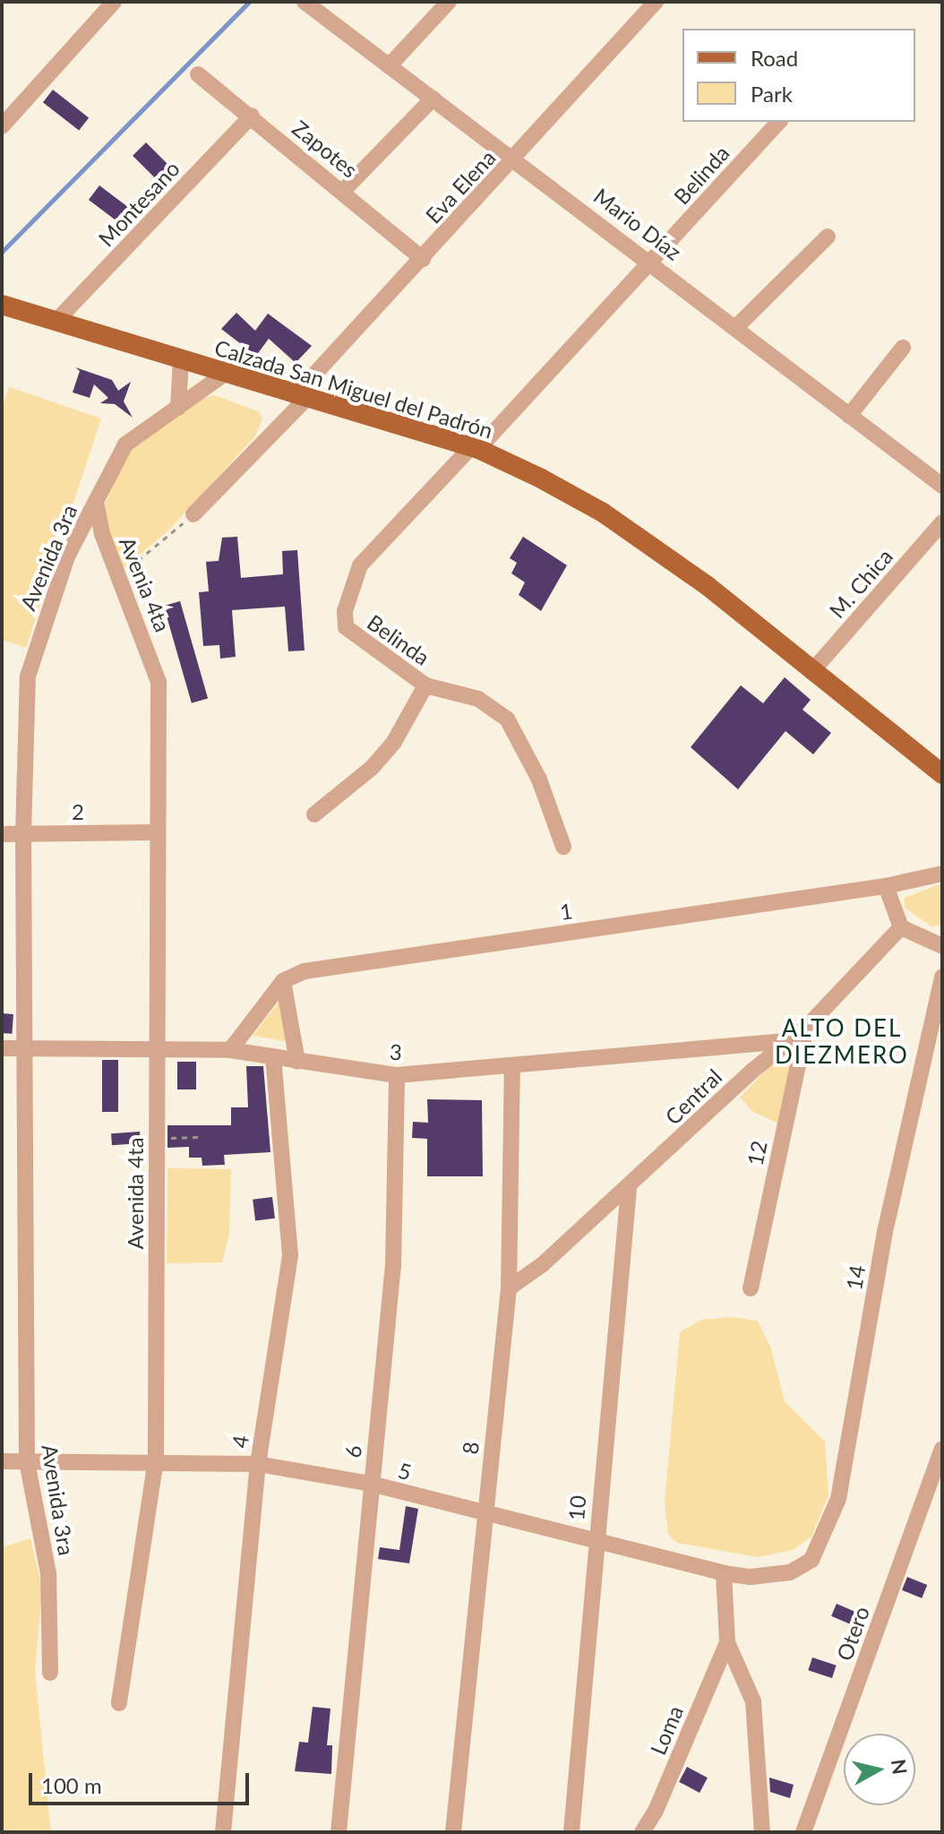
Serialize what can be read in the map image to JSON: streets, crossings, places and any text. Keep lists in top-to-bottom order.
{
  "streets": {
    "main road": ["Calzada San Miguel del Padrón"],
    "street": [
      "Zapotes",
      "Belinda",
      "Eva Elena",
      "Montesano",
      "Mario Díaz",
      "Avenida 3ra",
      "M. Chica",
      "Avenia 4ta",
      "2",
      "1",
      "3",
      "Central",
      "12",
      "Avenida 4ta",
      "14",
      "4",
      "8",
      "6",
      "5",
      "10",
      "Otero",
      "Loma"
    ]
  },
  "crossings": [
    ["Zapotes", "Eva Elena"],
    ["Zapotes", "Montesano"],
    ["Belinda", "Mario Díaz"],
    ["Belinda", "Calzada San Miguel del Padrón"],
    ["Eva Elena", "Mario Díaz"],
    ["Eva Elena", "Calzada San Miguel del Padrón"],
    ["Montesano", "Calzada San Miguel del Padrón"],
    ["Calzada San Miguel del Padrón", "Avenida 3ra"],
    ["Calzada San Miguel del Padrón", "M. Chica"],
    ["Avenida 3ra", "Avenia 4ta"],
    ["Avenida 3ra", "2"],
    ["Avenida 3ra", "3"],
    ["Avenida 3ra", "5"],
    ["Avenia 4ta", "Avenida 4ta"],
    ["2", "Avenida 4ta"],
    ["3", "Central"],
    ["3", "Avenida 4ta"],
    ["3", "4"],
    ["3", "8"],
    ["3", "6"],
    ["Central", "12"],
    ["Central", "8"],
    ["Central", "10"],
    ["Avenida 4ta", "5"],
    ["14", "5"],
    ["4", "5"],
    ["8", "5"],
    ["6", "5"],
    ["5", "10"]
  ],
  "districts": ["ALTO DEL DIEZMERO"],
  "legend": ["Road", "Park"],
  "scale_bar": "100 m",
  "north": "right"
}
